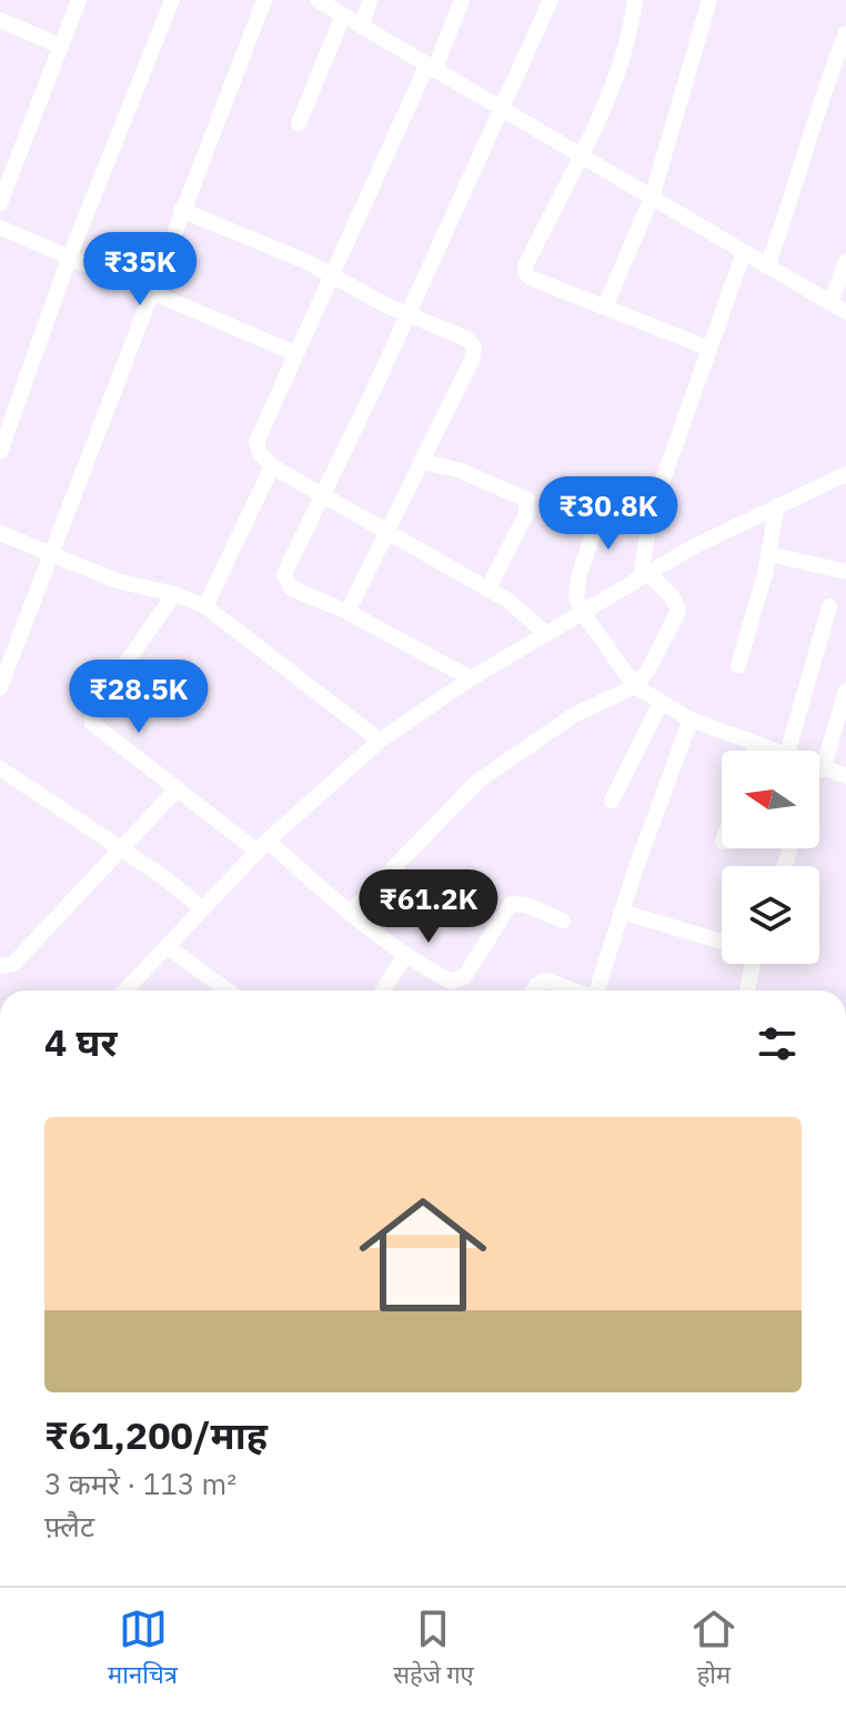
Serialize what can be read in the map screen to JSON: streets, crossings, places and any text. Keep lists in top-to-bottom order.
{
  "north": "left",
  "page": {
    "price": [
      "₹35K",
      "₹30.8K",
      "₹28.5K",
      "₹61.2K"
    ],
    "heading": "4 घर",
    "list": [
      {
        "name": "₹61,200/माह",
        "note": "3 कमरे · 113 m² · फ़्लैट"
      }
    ],
    "tabs": ["मानचित्र", "सहेजे गए", "होम"]
  }
}
